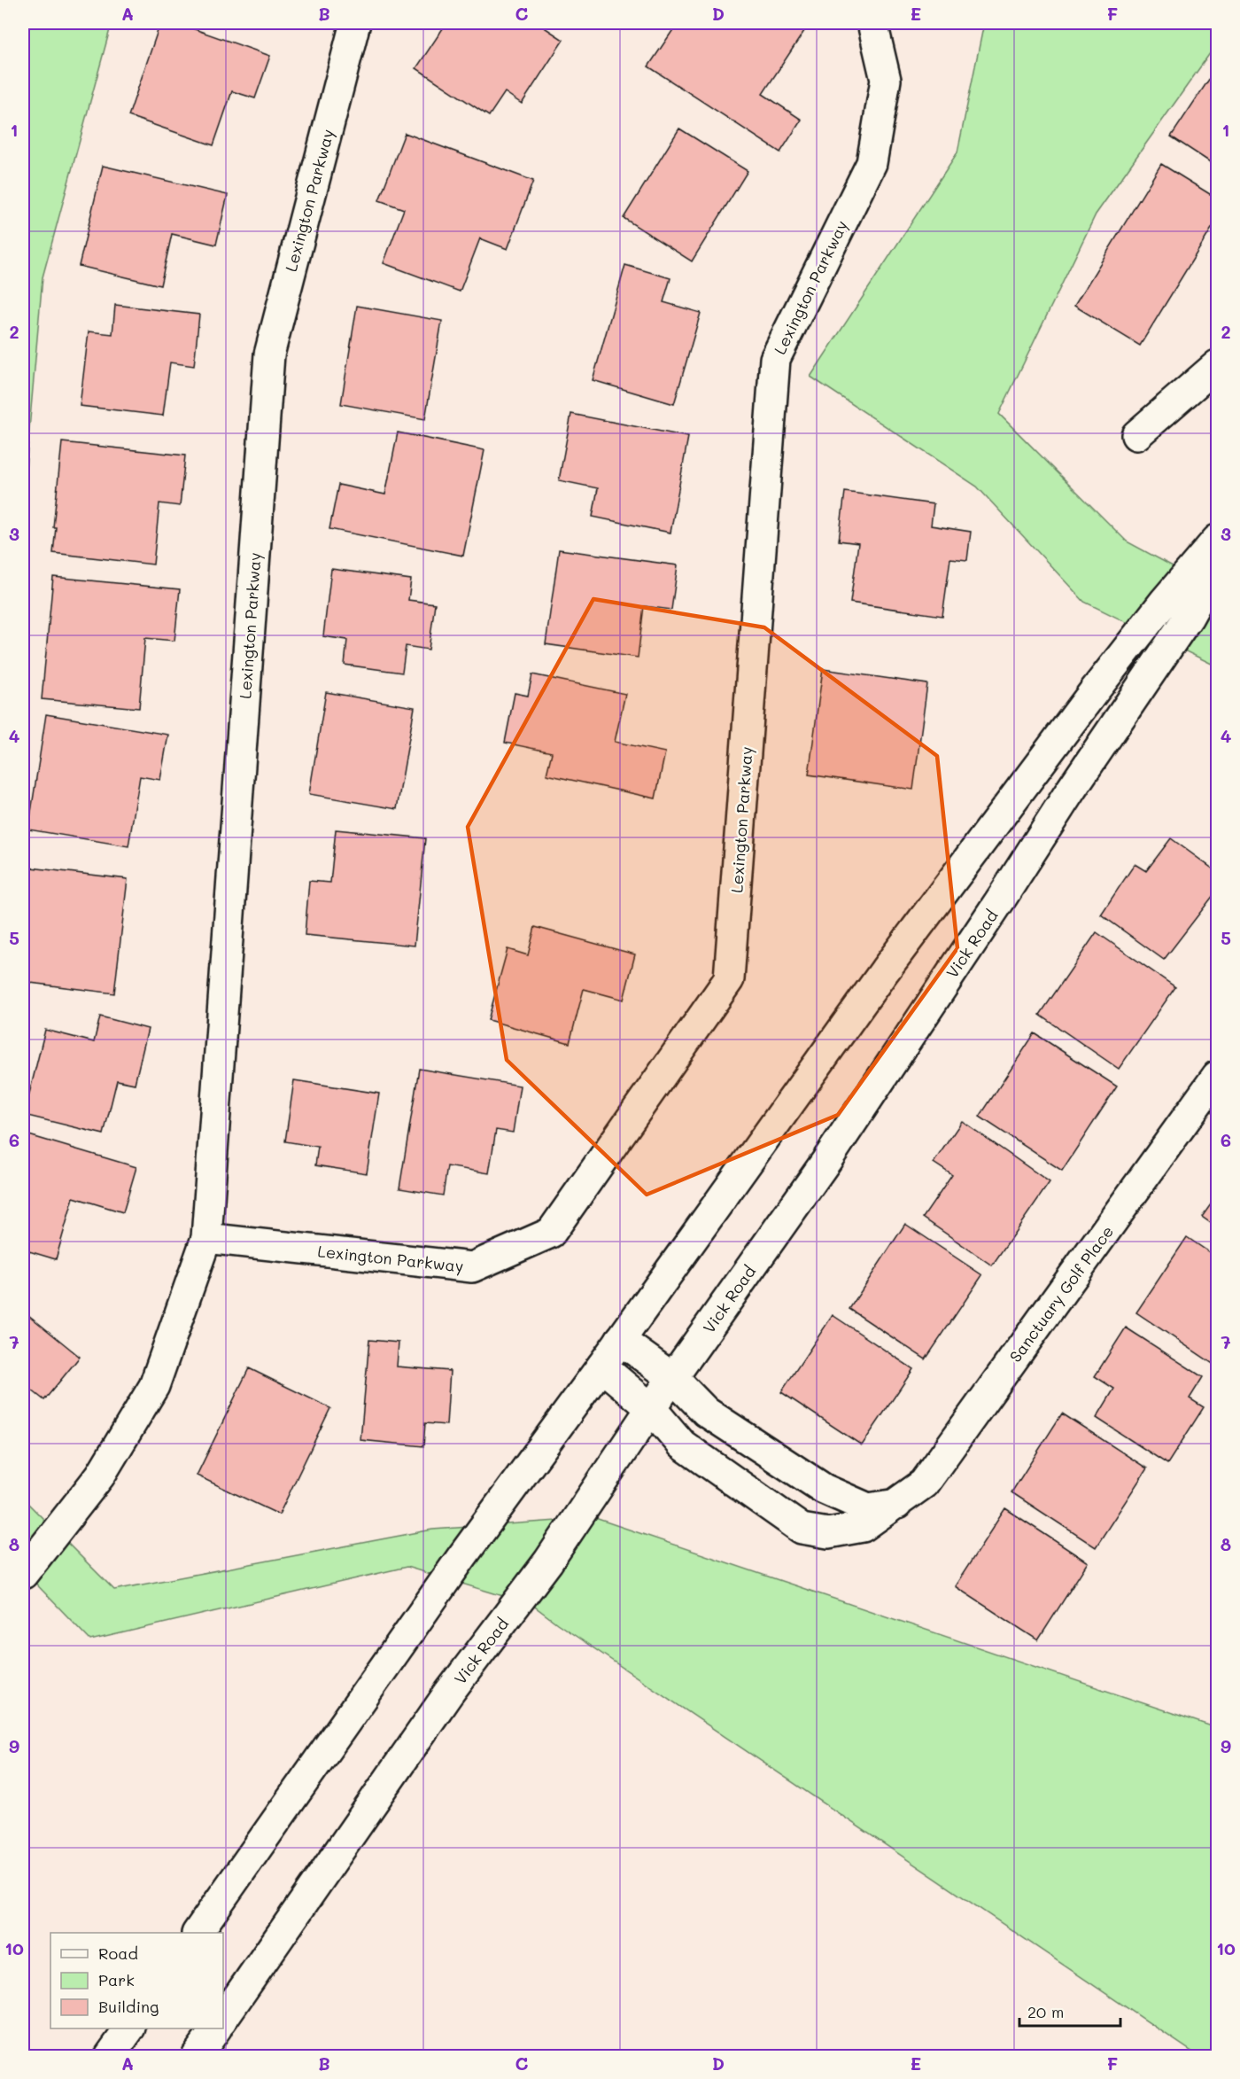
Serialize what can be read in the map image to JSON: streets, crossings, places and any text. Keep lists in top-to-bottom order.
{
  "streets": {
    "street": ["Lexington Parkway", "Vick Road", "Sanctuary Golf Place"]
  },
  "crossings": [
    ["Vick Road", "Sanctuary Golf Place"]
  ],
  "legend": ["Road", "Park", "Building"],
  "scale_bar": "20 m",
  "grid": {
    "columns": [
      "A",
      "B",
      "C",
      "D",
      "E",
      "F"
    ],
    "rows": [
      "1",
      "2",
      "3",
      "4",
      "5",
      "6",
      "7",
      "8",
      "9",
      "10"
    ]
  }
}
